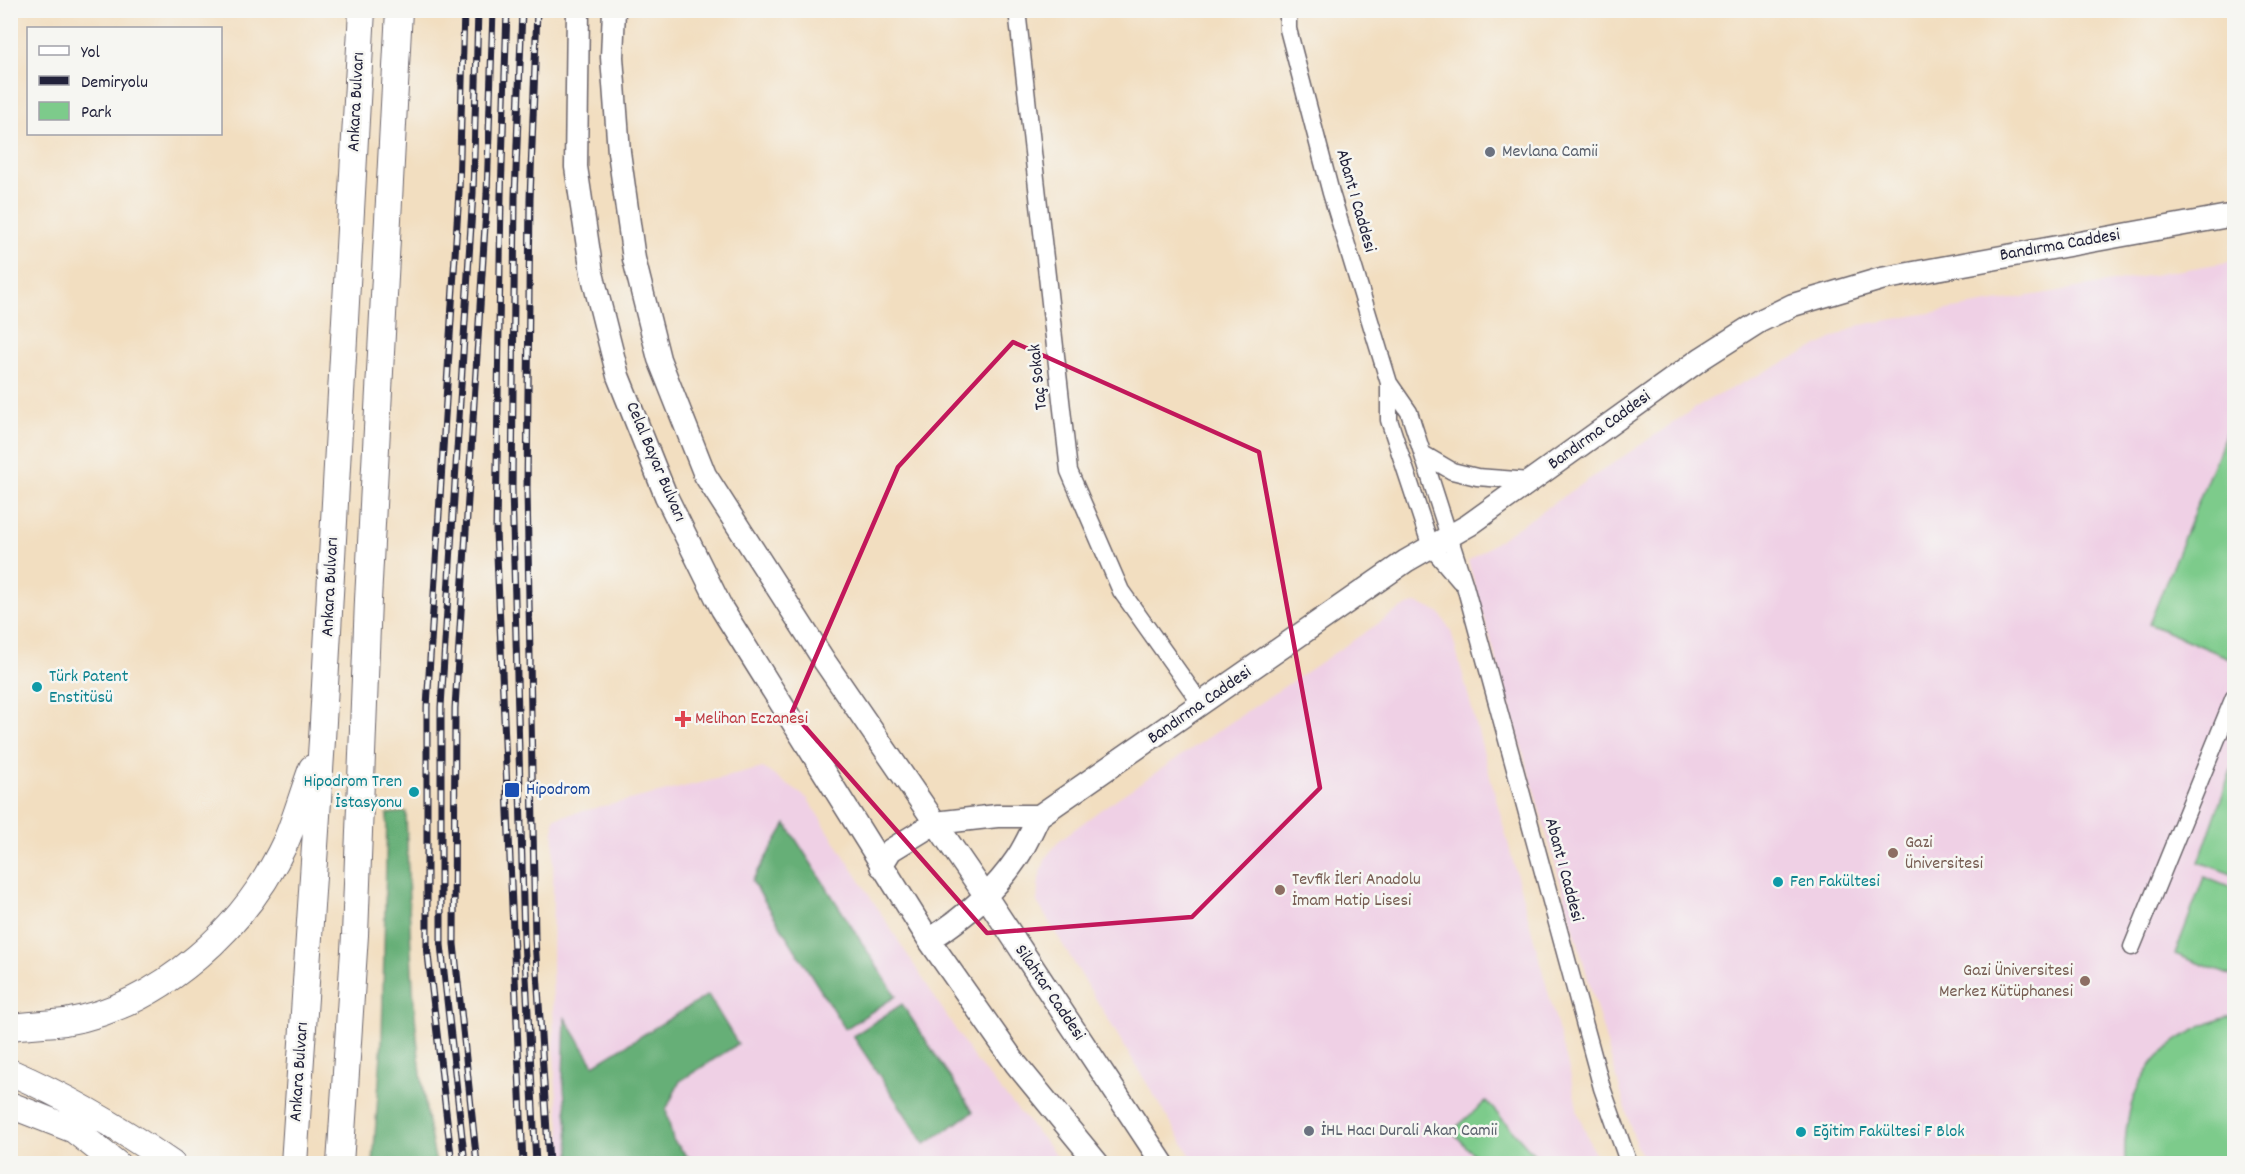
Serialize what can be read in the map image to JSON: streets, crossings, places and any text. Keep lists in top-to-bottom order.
{
  "streets": {
    "main road": [
      "Ankara Bulvarı",
      "Bandırma Caddesi",
      "Celal Bayar Bulvarı",
      "Silahtar Caddesi"
    ],
    "street": ["Abant 1 Caddesi", "Taç Sokak"]
  },
  "crossings": [
    ["Abant 1 Caddesi", "Bandırma Caddesi"],
    ["Bandırma Caddesi", "Taç Sokak"],
    ["Bandırma Caddesi", "Silahtar Caddesi"]
  ],
  "places": {
    "other": [
      "Mevlana Camii",
      "Türk Patent Enstitüsü",
      "Hipodrom Tren İstasyonu",
      "Gazi Üniversitesi",
      "Fen Fakültesi",
      "Tevfik İleri Anadolu İmam Hatip Lisesi",
      "Gazi Üniversitesi Merkez Kütüphanesi",
      "İHL Hacı Durali Akan Camii",
      "Eğitim Fakültesi F Blok"
    ],
    "health": ["Melihan Eczanesi"],
    "transit": ["Hipodrom"]
  },
  "legend": ["Yol", "Demiryolu", "Park"]
}
